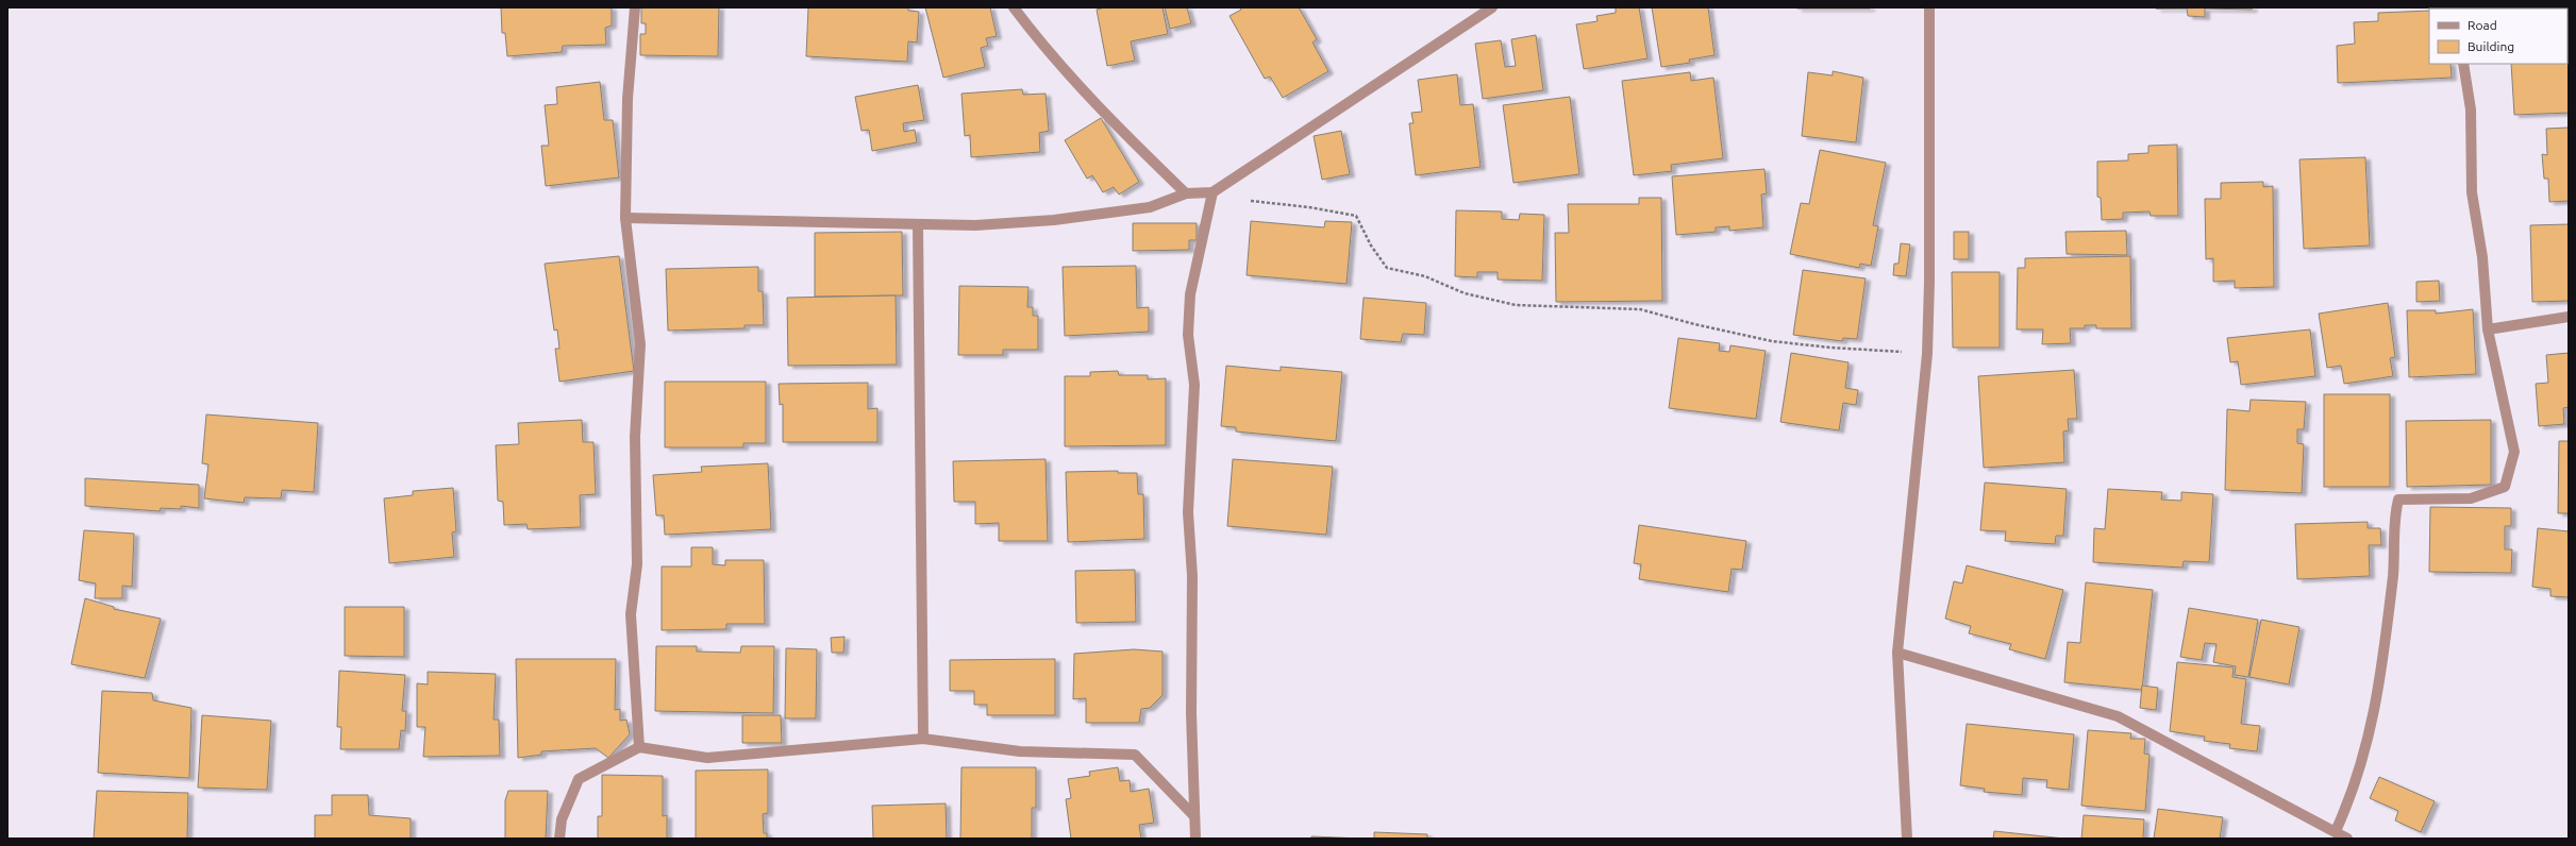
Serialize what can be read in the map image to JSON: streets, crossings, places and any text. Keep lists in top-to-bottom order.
{
  "legend": ["Road", "Building"]
}
